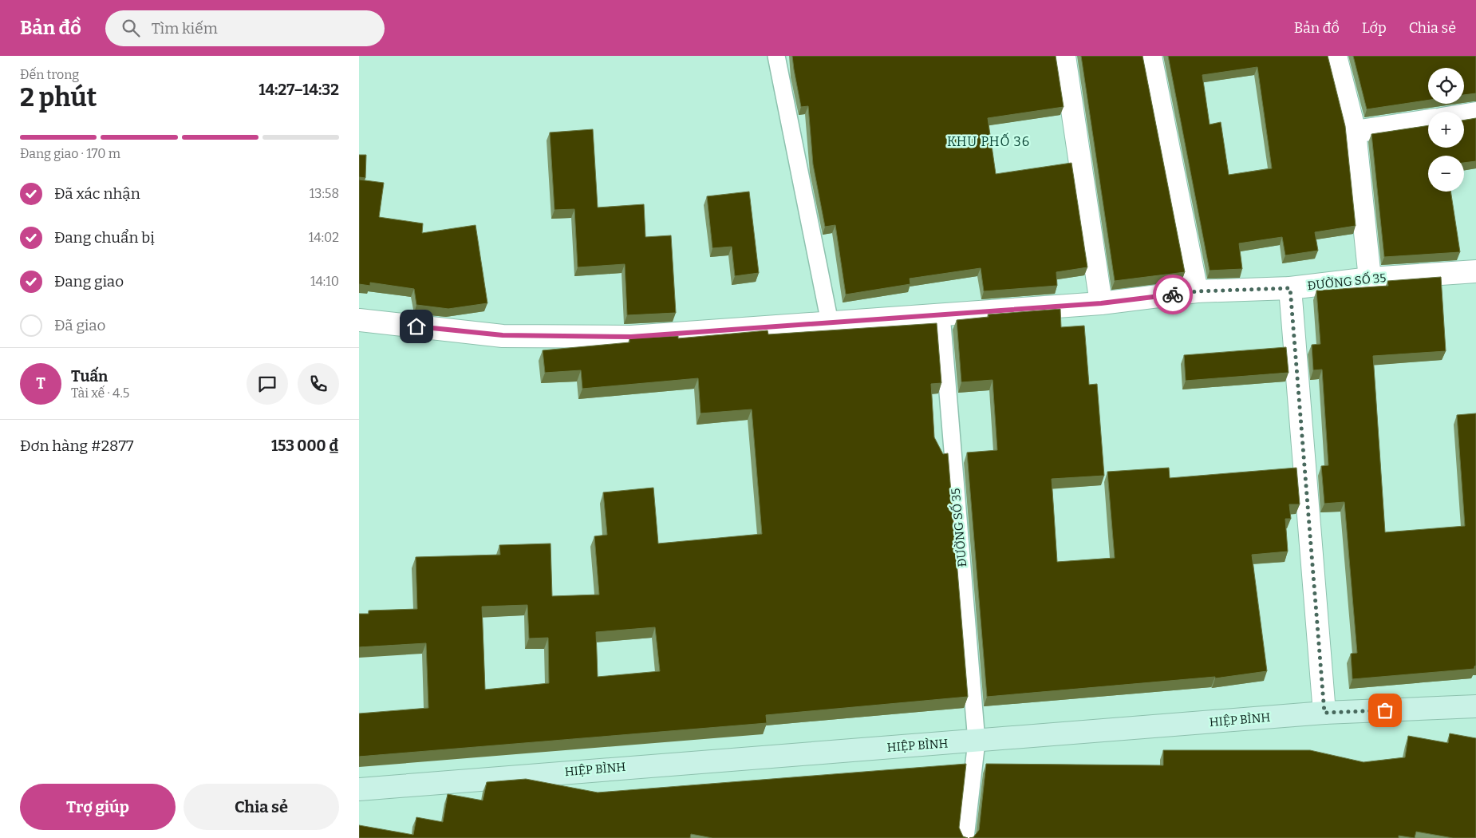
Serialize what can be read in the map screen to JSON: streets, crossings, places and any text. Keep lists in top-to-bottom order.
{
  "streets": {
    "main road": ["HIỆP BÌNH"],
    "street": ["ĐƯỜNG SỐ 35"]
  },
  "crossings": [
    ["ĐƯỜNG SỐ 35", "HIỆP BÌNH"]
  ],
  "districts": ["KHU PHỐ 36"],
  "page": {
    "header": "Bản đồ",
    "search": "Tìm kiếm",
    "nav": ["Bản đồ", "Lớp", "Chia sẻ"],
    "heading": ["2 phút", "Đến trong", "14:27–14:32"],
    "panel": [
      "Tuấn",
      "Tài xế · 4.5",
      "Đơn hàng #2877",
      "153 000 ₫"
    ],
    "map_buttons": ["+", "−"],
    "bar": "Đang giao · 170 m",
    "list": [
      ["Đã xác nhận", "13:58"],
      ["Đang chuẩn bị", "14:02"],
      ["Đang giao", "14:10"],
      "Đã giao"
    ],
    "round": "T",
    "buttons": ["Trợ giúp", "Chia sẻ"]
  }
}
